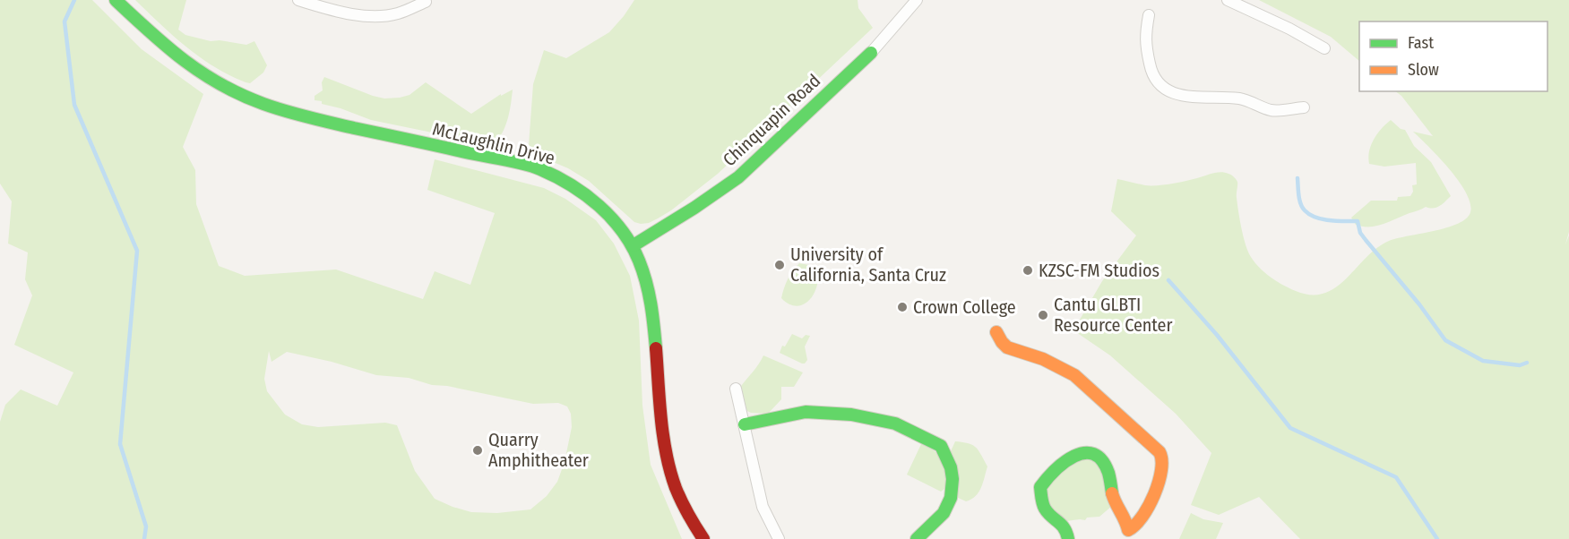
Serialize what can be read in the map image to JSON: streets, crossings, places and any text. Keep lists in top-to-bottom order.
{
  "streets": {
    "street": ["Chinquapin Road", "McLaughlin Drive"]
  },
  "crossings": [
    ["Chinquapin Road", "McLaughlin Drive"]
  ],
  "places": [
    "University of California, Santa Cruz",
    "KZSC-FM Studios",
    "Crown College",
    "Cantu GLBTI Resource Center",
    "Quarry Amphitheater"
  ],
  "legend": ["Fast", "Slow"]
}
